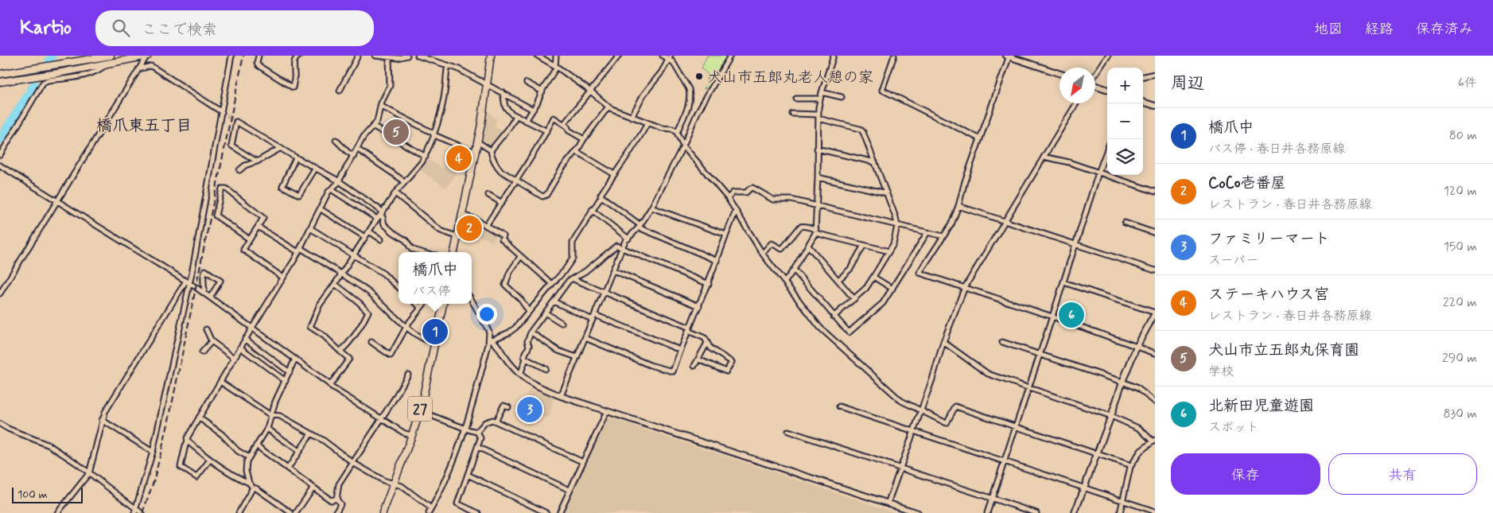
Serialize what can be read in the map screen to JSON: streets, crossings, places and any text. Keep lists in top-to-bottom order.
{
  "streets": {
    "main road": ["27"]
  },
  "districts": ["橋爪東五丁目"],
  "places": ["犬山市五郎丸老人憩の家"],
  "scale_bar": "100 m",
  "north": "bottom left",
  "page": {
    "header": "Kartio",
    "search": "ここで検索",
    "nav": ["地図", "経路", "保存済み"],
    "heading": ["周辺", "6件"],
    "map_buttons": ["+", "−"],
    "list": [
      {
        "mark": "1",
        "name": "橋爪中",
        "note": "バス停 · 春日井各務原線",
        "value": "80 m"
      },
      {
        "mark": "2",
        "name": "CoCo壱番屋",
        "note": "レストラン · 春日井各務原線",
        "value": "120 m"
      },
      {
        "mark": "3",
        "name": "ファミリーマート",
        "note": "スーパー",
        "value": "150 m"
      },
      {
        "mark": "4",
        "name": "ステーキハウス宮",
        "note": "レストラン · 春日井各務原線",
        "value": "220 m"
      },
      {
        "mark": "5",
        "name": "犬山市立五郎丸保育園",
        "note": "学校",
        "value": "290 m"
      },
      {
        "mark": "6",
        "name": "北新田児童遊園",
        "note": "スポット",
        "value": "830 m"
      }
    ],
    "pins": [
      "5",
      "4",
      "2",
      "6",
      "1",
      "3"
    ],
    "popup": ["橋爪中", "バス停"],
    "buttons": ["保存", "共有"],
    "scale": "100 m"
  }
}
